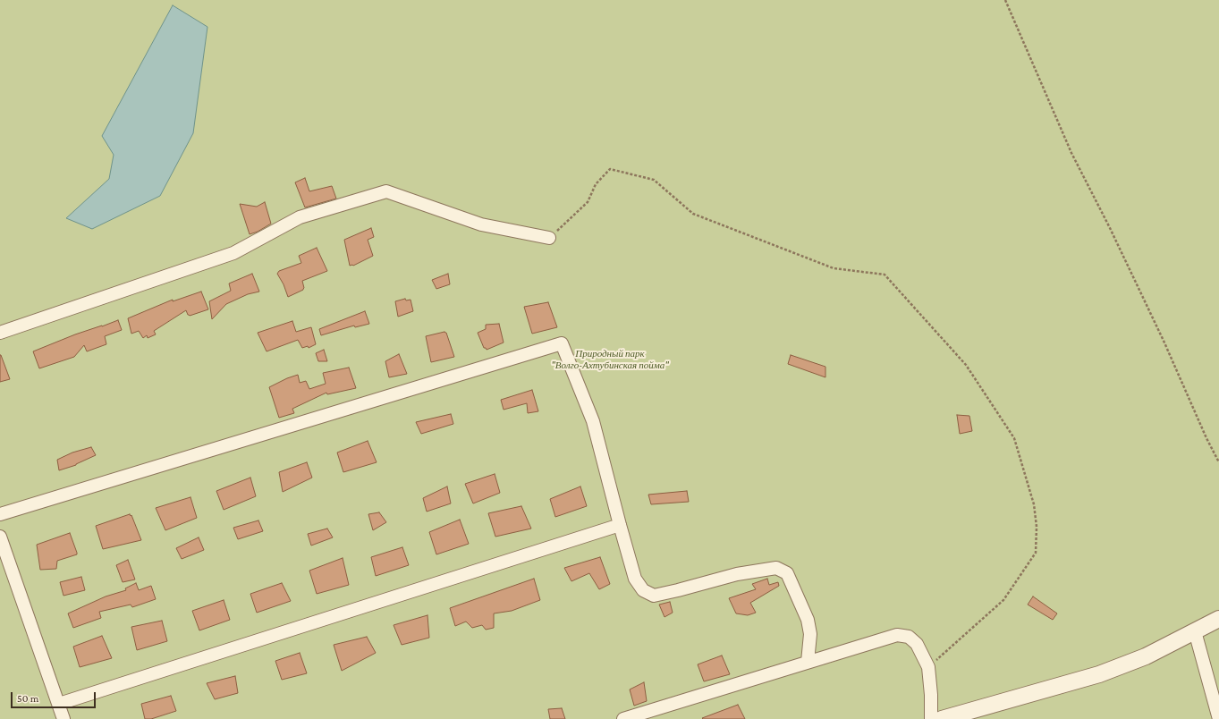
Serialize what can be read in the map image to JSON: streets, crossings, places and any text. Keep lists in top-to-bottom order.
{
  "parks": ["Природный парк \"Волго-Ахтубинская пойма\""],
  "scale_bar": "50 m"
}
